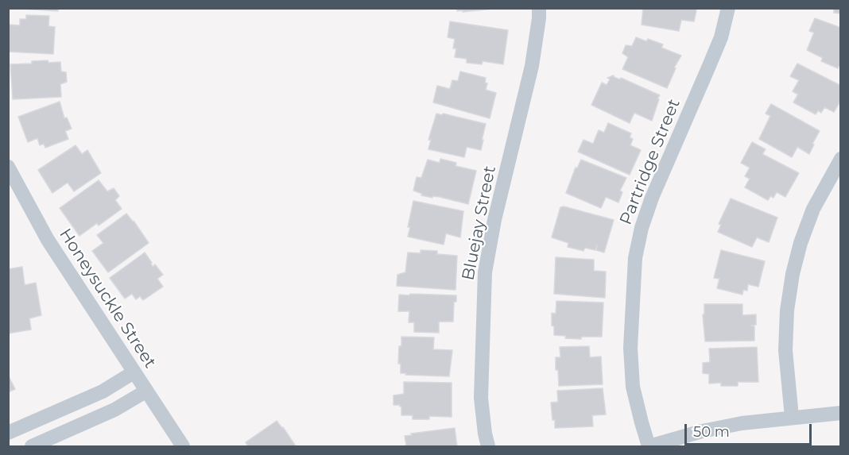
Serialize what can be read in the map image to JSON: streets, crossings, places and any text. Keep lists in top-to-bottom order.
{
  "streets": {
    "street": ["Partridge Street", "Bluejay Street", "Honeysuckle Street"]
  },
  "scale_bar": "50 m"
}
